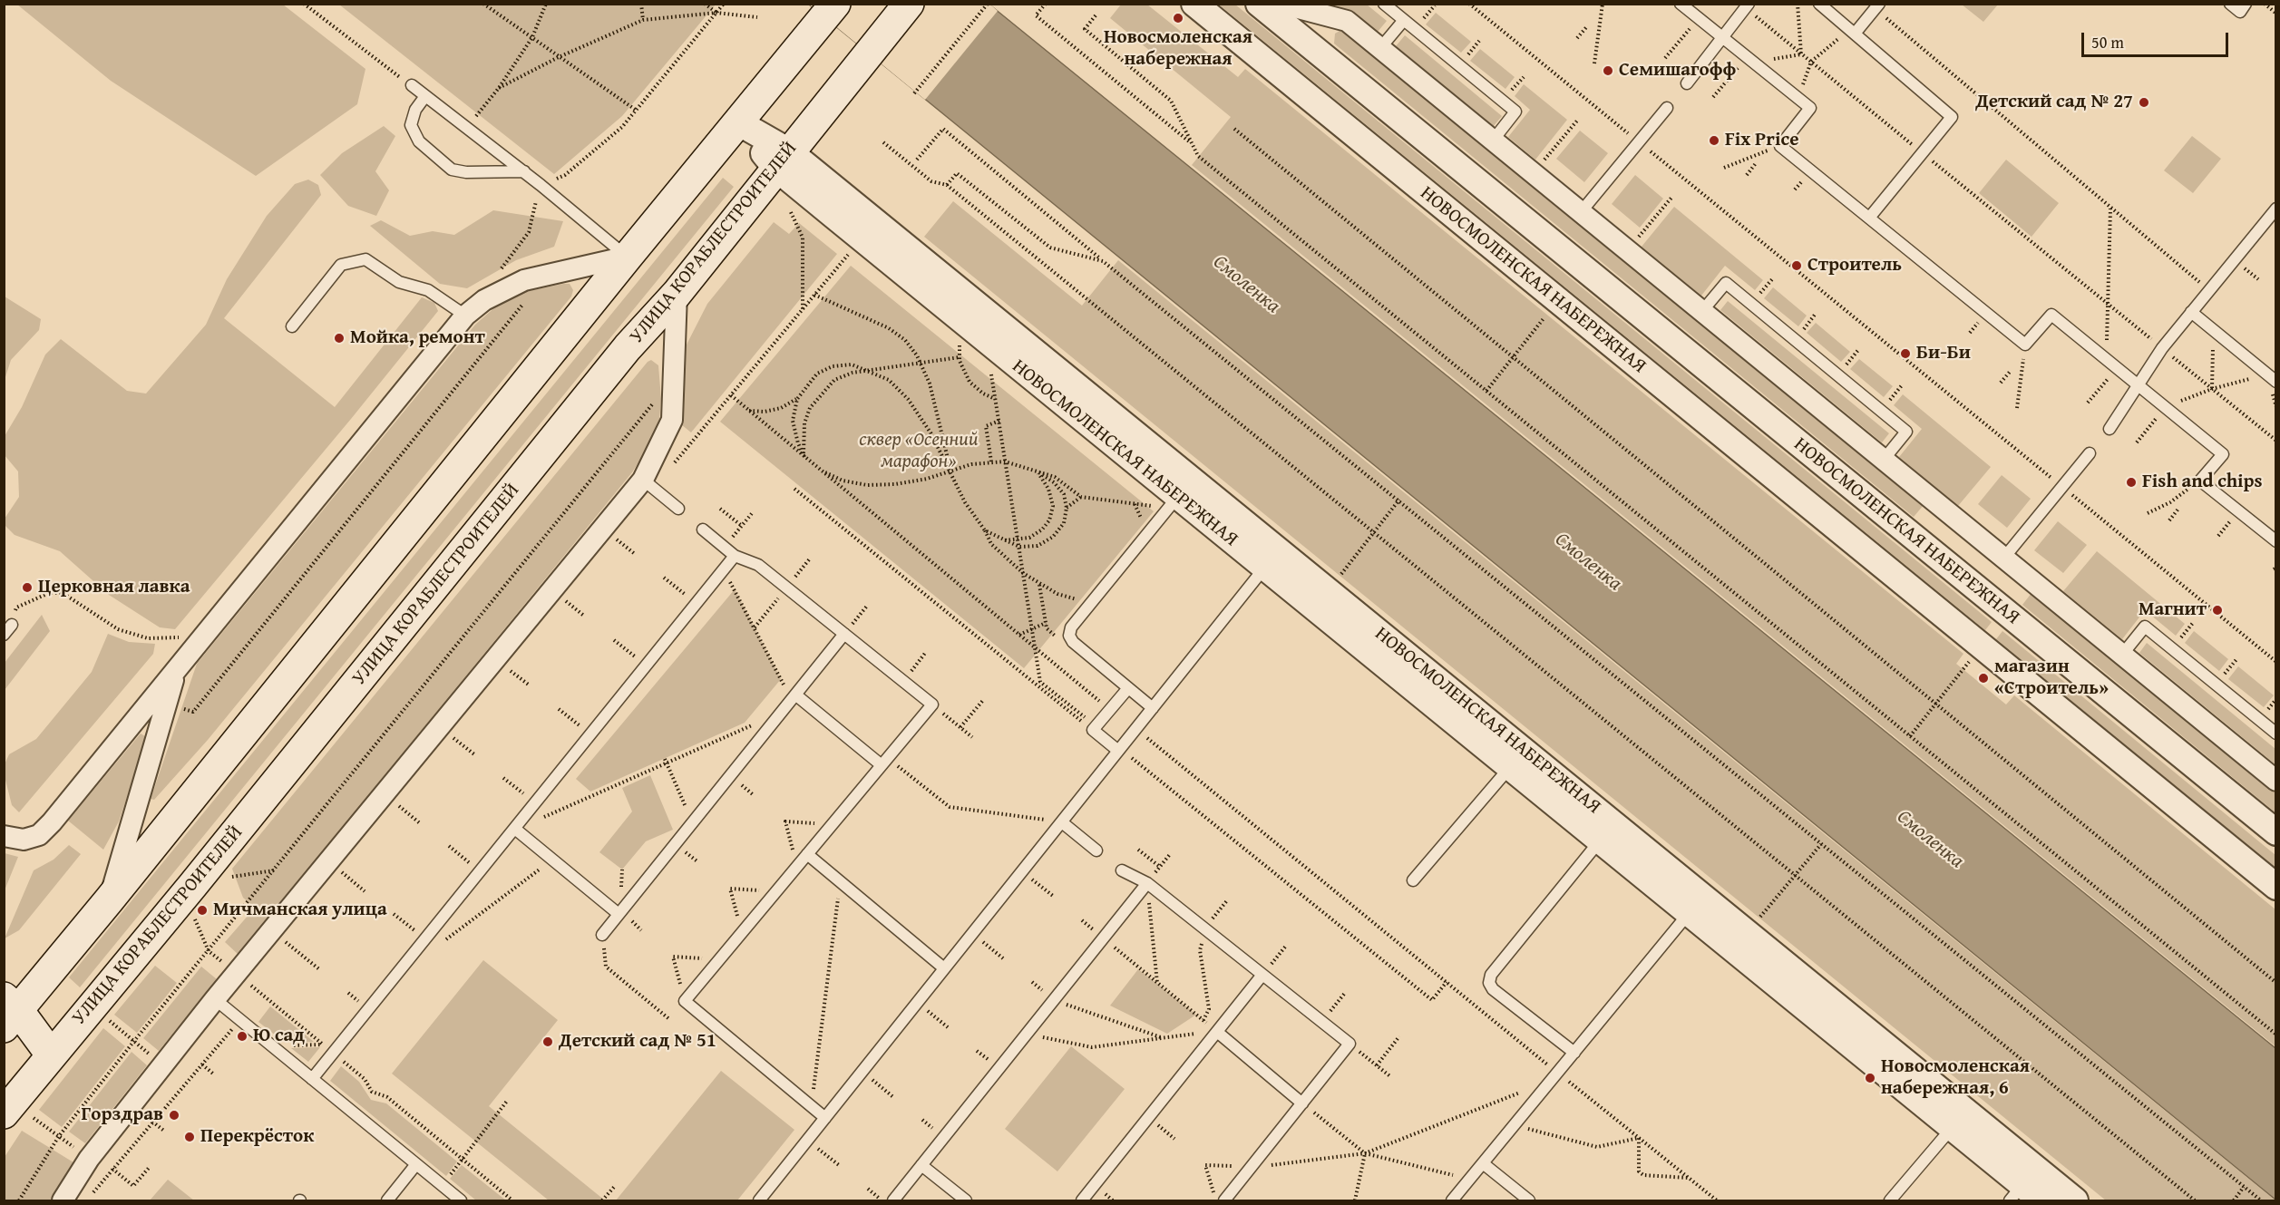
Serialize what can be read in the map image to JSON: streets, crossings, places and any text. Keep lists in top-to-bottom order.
{
  "streets": {
    "main road": ["УЛИЦА КОРАБЛЕСТРОИТЕЛЕЙ"],
    "street": ["НОВОСМОЛЕНСКАЯ НАБЕРЕЖНАЯ"]
  },
  "crossings": [
    ["УЛИЦА КОРАБЛЕСТРОИТЕЛЕЙ", "НОВОСМОЛЕНСКАЯ НАБЕРЕЖНАЯ"]
  ],
  "water": ["Смоленка"],
  "parks": ["сквер «Осенний марафон»"],
  "places": [
    "Новосмоленская набережная",
    "Семишагофф",
    "Детский сад № 27",
    "Fix Price",
    "Строитель",
    "Мойка, ремонт",
    "Би-Би",
    "Fish and chips",
    "Церковная лавка",
    "Магнит",
    "магазин «Строитель»",
    "Мичманская улица",
    "Ю сад",
    "Детский сад № 51",
    "Новосмоленская набережная, 6",
    "Горздрав",
    "Перекрёсток"
  ],
  "scale_bar": "50 m"
}
